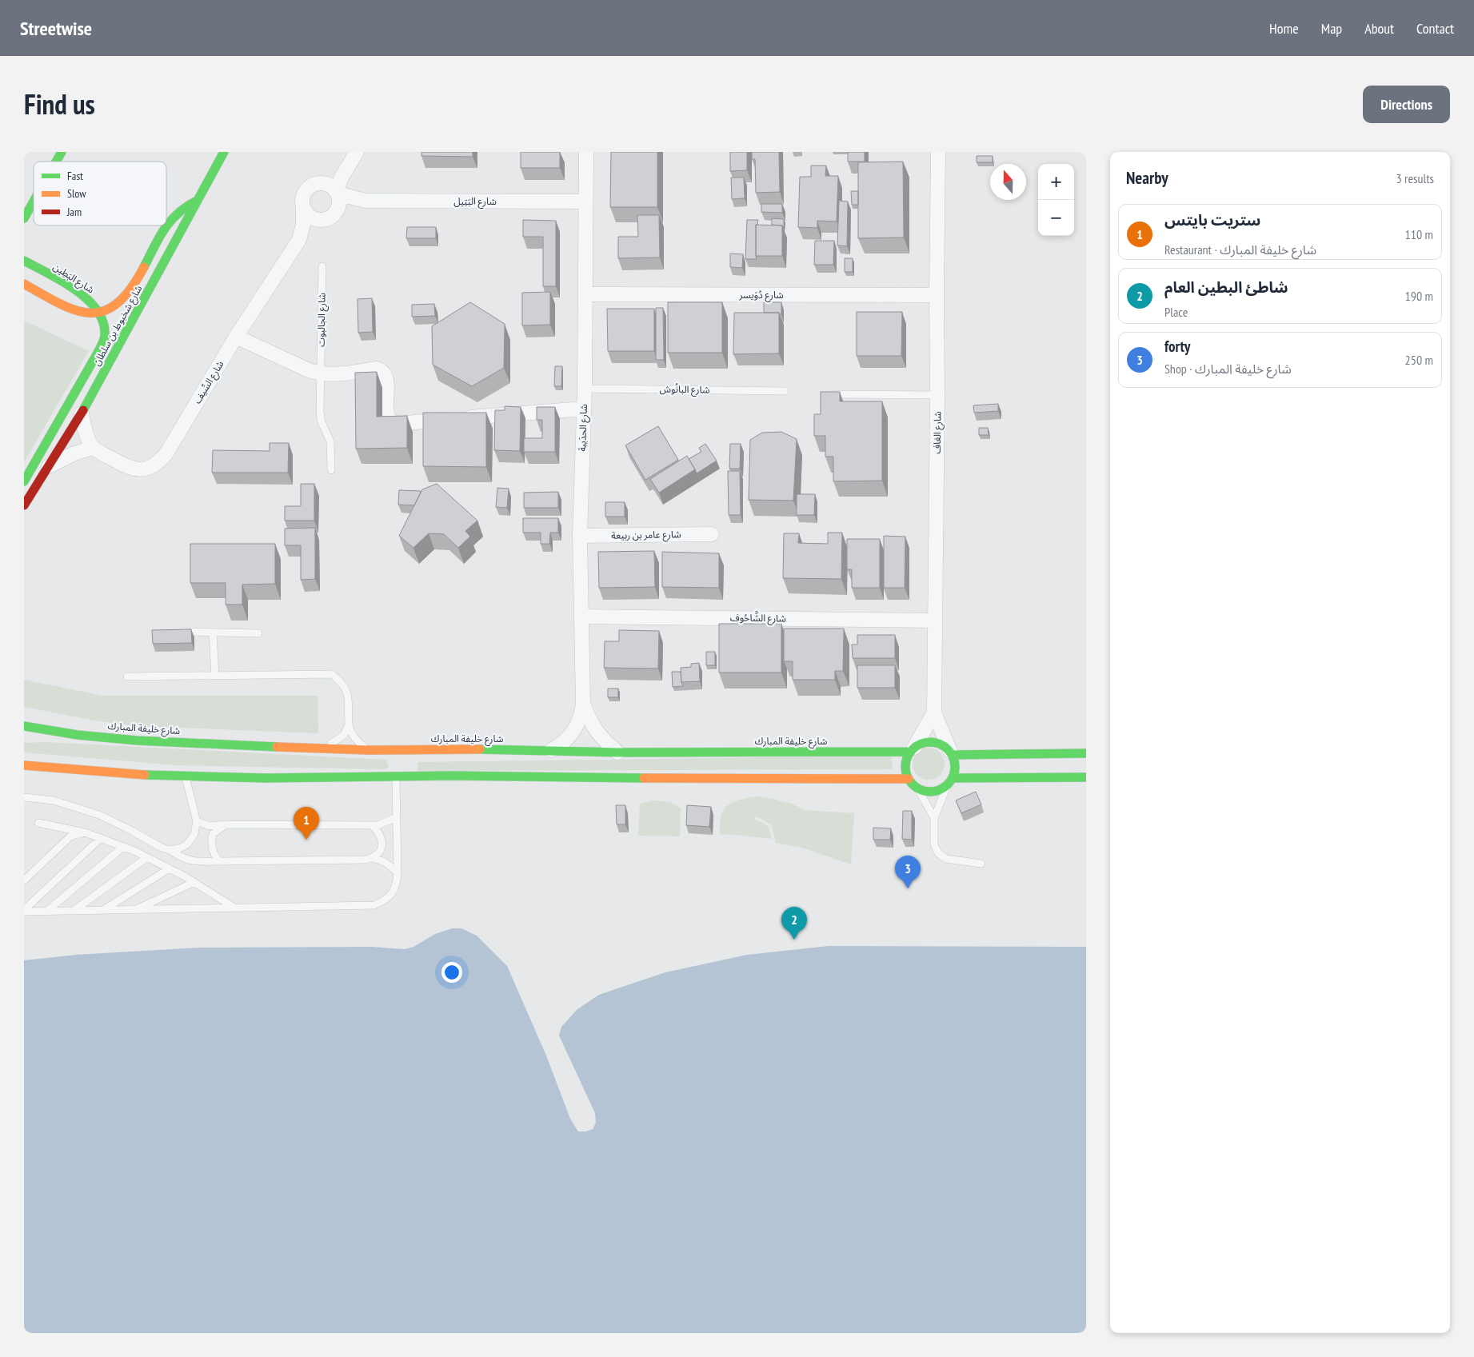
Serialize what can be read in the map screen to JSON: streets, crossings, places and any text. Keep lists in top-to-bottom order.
{
  "streets": {
    "street": [
      "شارع البَتِيل",
      "شارع البَطِين",
      "شارع دُوَيسر",
      "شارع شخبوط بن سلطان",
      "شارع السِّيف",
      "شارع الحدَيبة",
      "شارع الغاف",
      "شارع عامر بن ربيعة",
      "شارع الشَّاحُوف",
      "شارع خليفة المبارك"
    ],
    "lane": ["شارع الجالبوت", "شارع البانُوش"]
  },
  "crossings": [
    ["شارع البَتِيل", "شارع السِّيف"],
    ["شارع البَتِيل", "شارع الحدَيبة"],
    ["شارع دُوَيسر", "شارع الحدَيبة"],
    ["شارع دُوَيسر", "شارع الغاف"],
    ["شارع البانُوش", "شارع الحدَيبة"],
    ["شارع الحدَيبة", "شارع عامر بن ربيعة"],
    ["شارع الحدَيبة", "شارع الشَّاحُوف"],
    ["شارع الحدَيبة", "شارع خليفة المبارك"],
    ["شارع الغاف", "شارع الشَّاحُوف"],
    ["شارع الغاف", "شارع خليفة المبارك"]
  ],
  "legend": ["Fast", "Slow", "Jam"],
  "north": "top",
  "page": {
    "header": "Streetwise",
    "nav": [
      "Home",
      "Map",
      "About",
      "Contact"
    ],
    "title": "Find us",
    "buttons": "Directions",
    "heading": ["Nearby", "3 results"],
    "map_buttons": ["+", "−"],
    "list": [
      {
        "mark": "1",
        "name": "ستريت بايتس",
        "note": "Restaurant · شارع خليفة المبارك",
        "value": "110 m"
      },
      {
        "mark": "2",
        "name": "شاطئ البطين العام",
        "note": "Place",
        "value": "190 m"
      },
      {
        "mark": "3",
        "name": "forty",
        "note": "Shop · شارع خليفة المبارك",
        "value": "250 m"
      }
    ],
    "pins": ["1", "3", "2"]
  }
}
